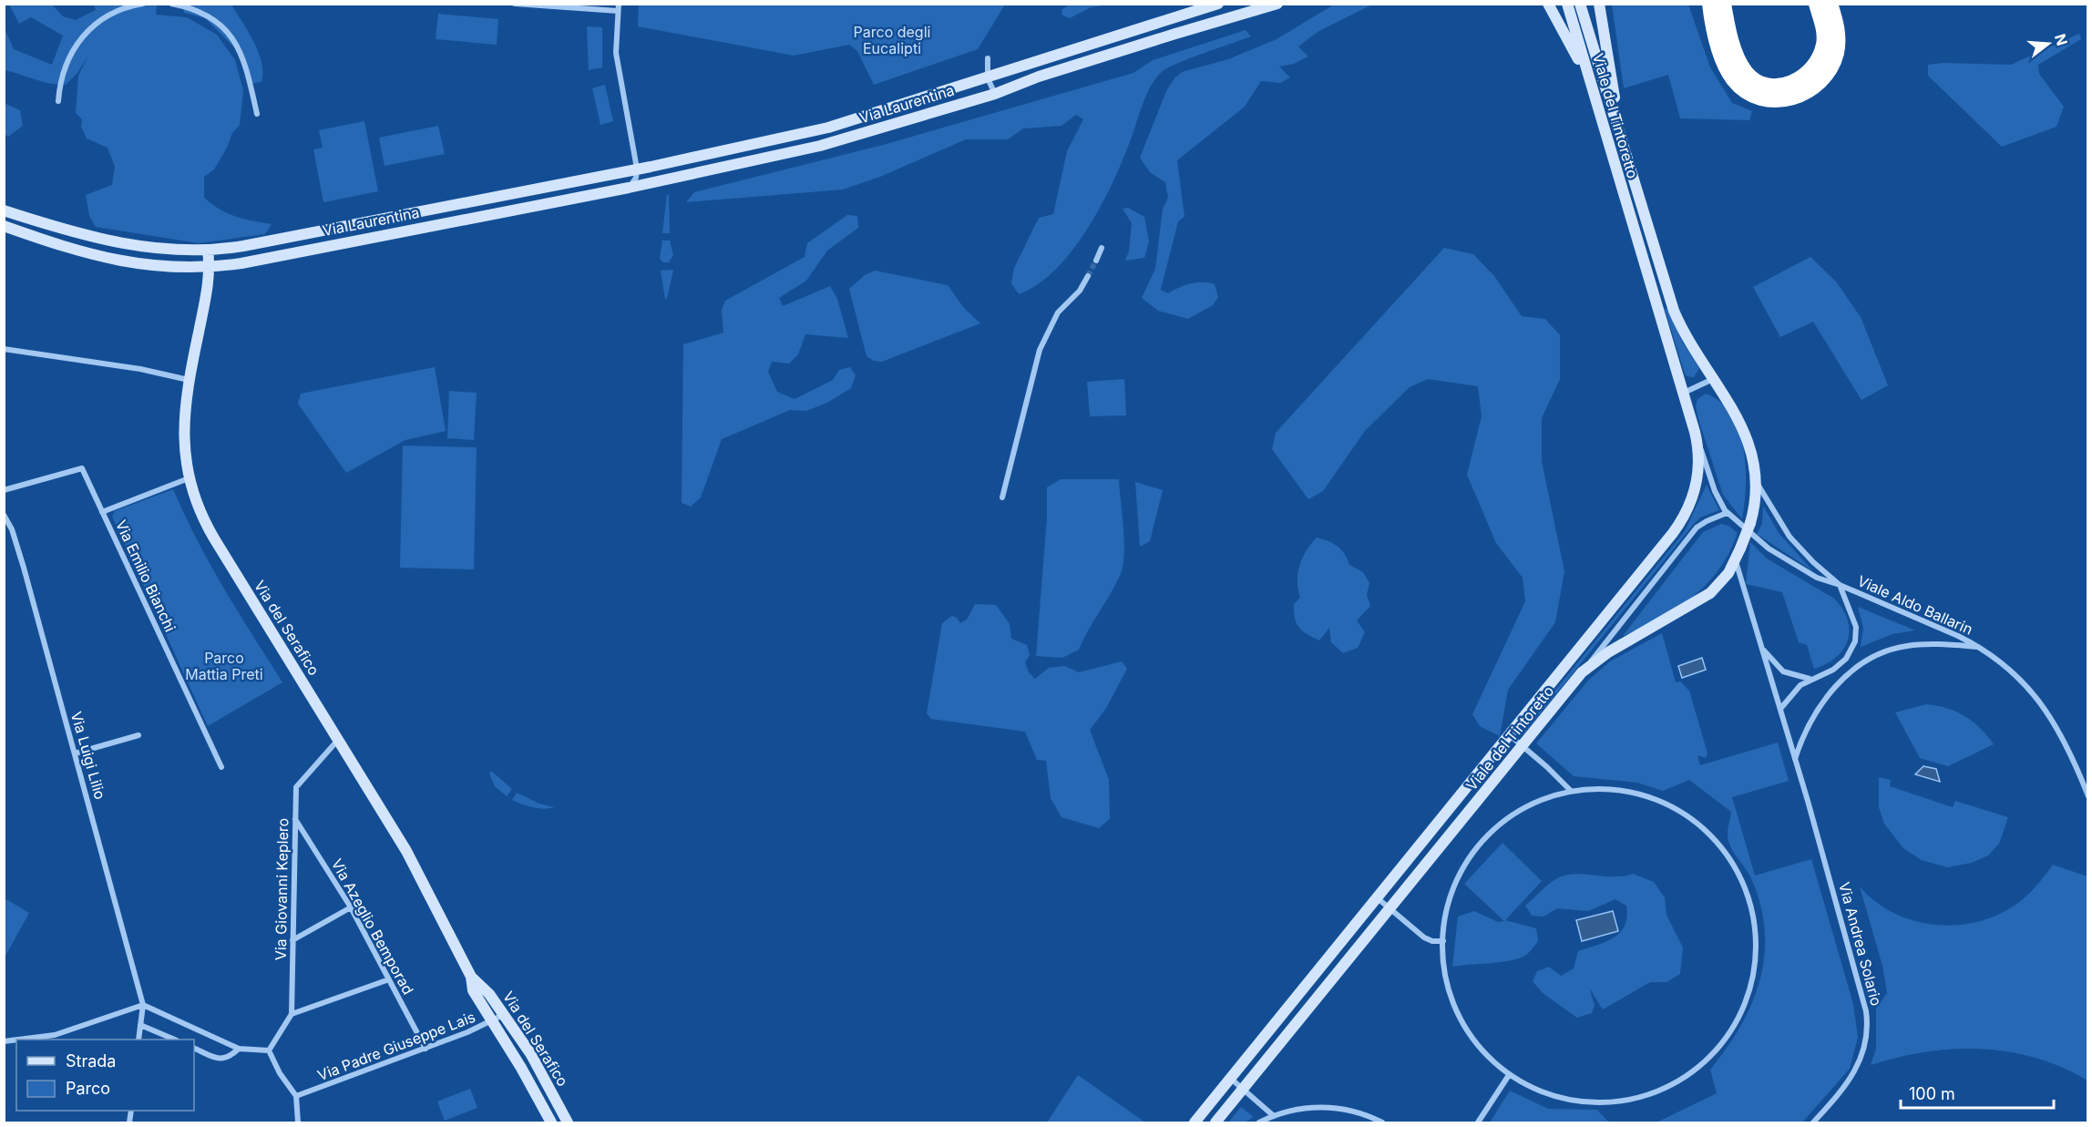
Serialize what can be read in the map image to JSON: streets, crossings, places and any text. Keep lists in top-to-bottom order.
{
  "streets": {
    "main road": ["Via Laurentina", "Viale del Tintoretto", "Via del Serafico"],
    "street": [
      "Via Emilio Bianchi",
      "Viale Aldo Ballarin",
      "Via Luigi Lilio",
      "Via Giovanni Keplero",
      "Via Azeglio Bemporad",
      "Via Andrea Solario",
      "Via Padre Giuseppe Lais"
    ]
  },
  "crossings": [
    ["Via Laurentina", "Via del Serafico"],
    ["Viale del Tintoretto", "Viale Aldo Ballarin"],
    ["Viale del Tintoretto", "Via Andrea Solario"],
    ["Viale Aldo Ballarin", "Via Andrea Solario"],
    ["Via del Serafico", "Via Giovanni Keplero"],
    ["Via del Serafico", "Via Padre Giuseppe Lais"],
    ["Via Giovanni Keplero", "Via Azeglio Bemporad"],
    ["Via Azeglio Bemporad", "Via Padre Giuseppe Lais"]
  ],
  "parks": ["Parco degli Eucalipti", "Parco Mattia Preti"],
  "legend": ["Strada", "Parco"],
  "scale_bar": "100 m",
  "north": "right"
}
